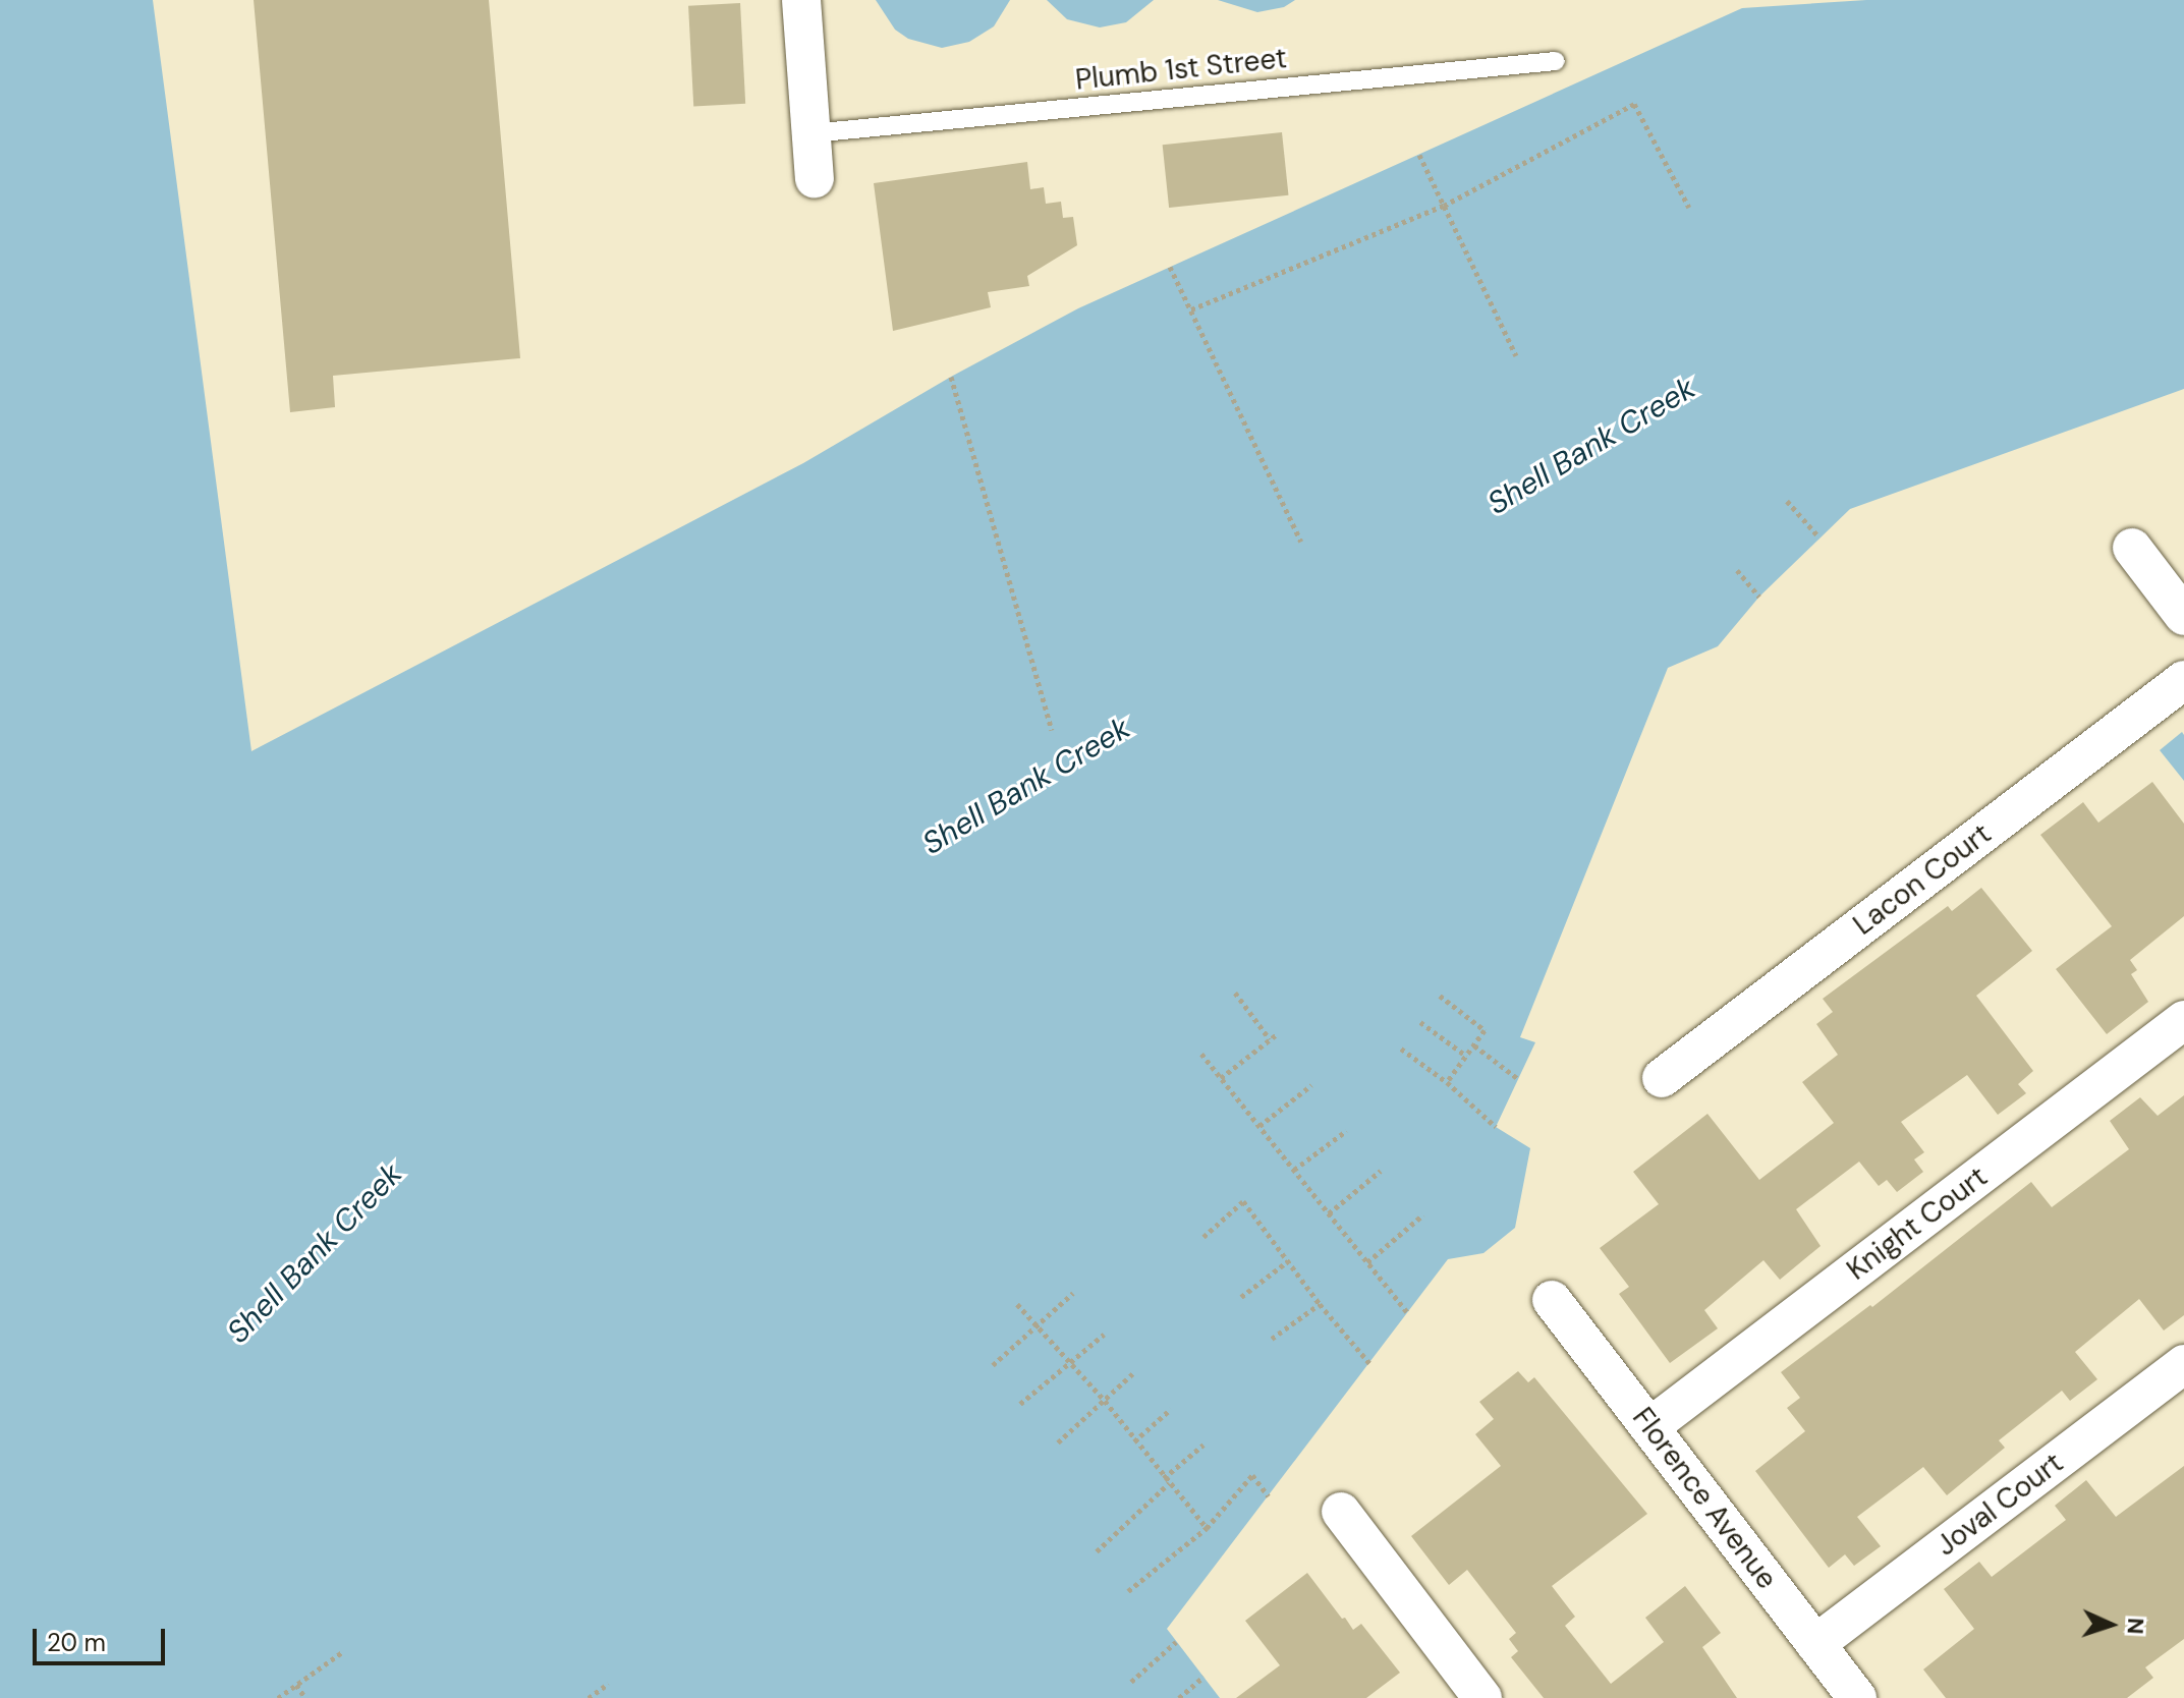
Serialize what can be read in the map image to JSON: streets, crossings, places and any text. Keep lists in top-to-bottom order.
{
  "streets": {
    "street": [
      "Lacon Court",
      "Knight Court",
      "Florence Avenue",
      "Joval Court"
    ],
    "lane": ["Plumb 1st Street"]
  },
  "crossings": [
    ["Knight Court", "Florence Avenue"],
    ["Florence Avenue", "Joval Court"]
  ],
  "water": ["Shell Bank Creek"],
  "scale_bar": "20 m",
  "north": "right"
}
